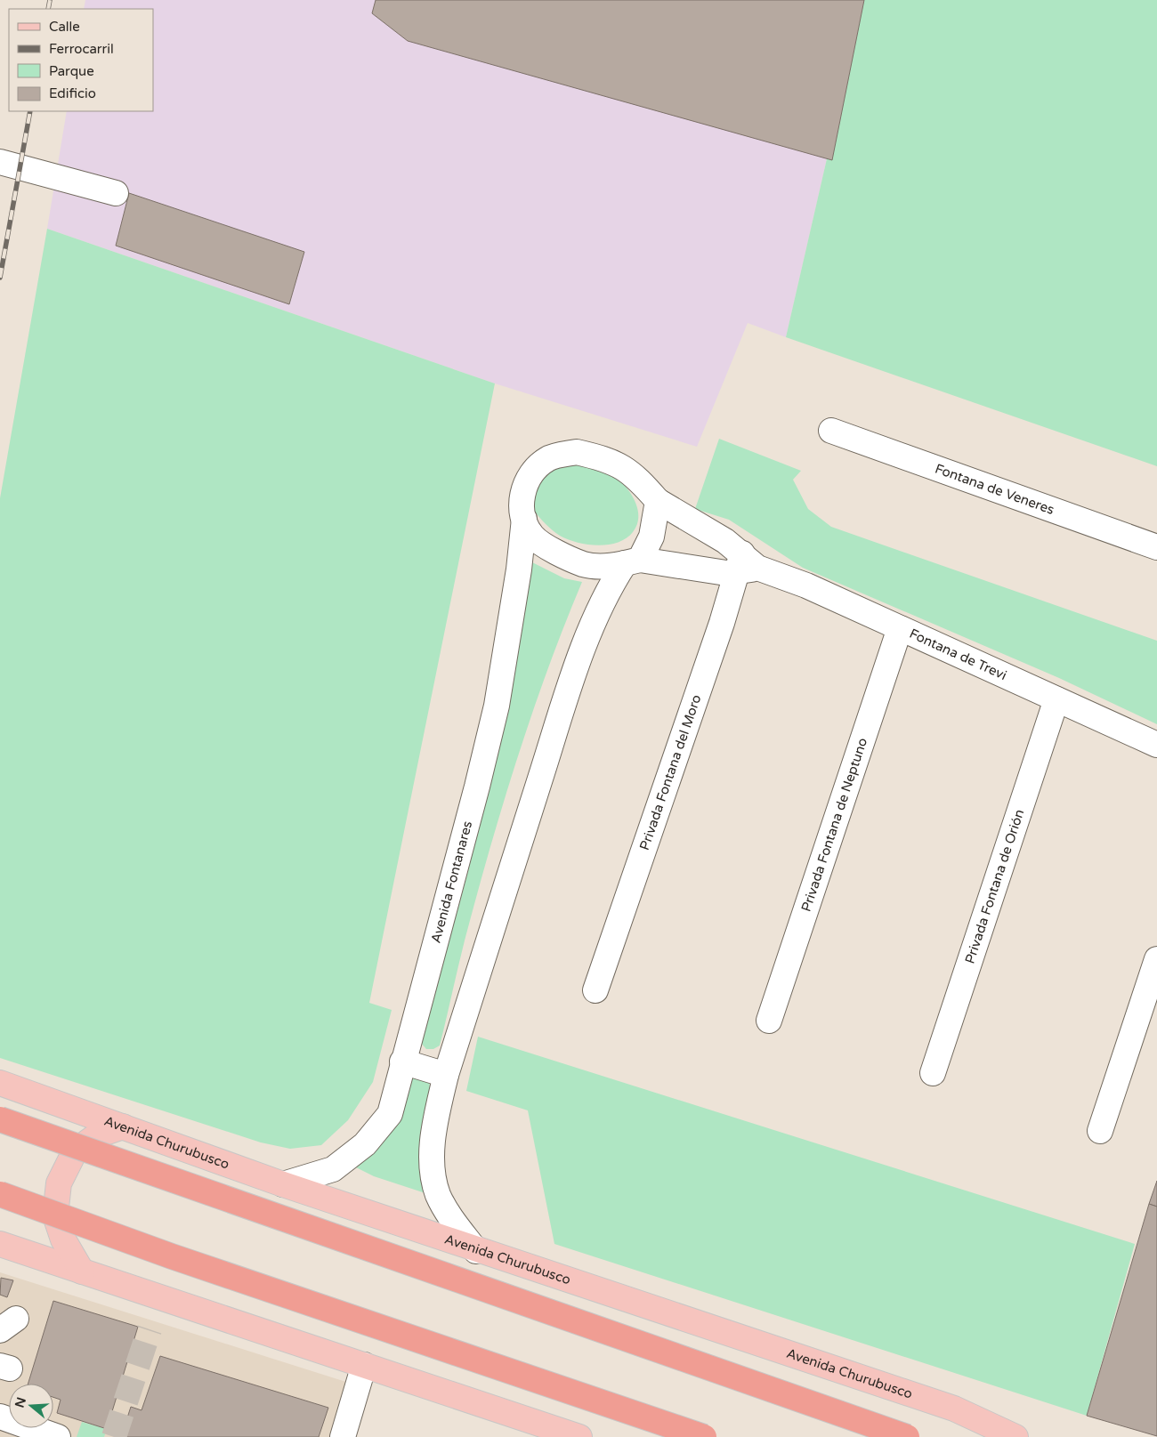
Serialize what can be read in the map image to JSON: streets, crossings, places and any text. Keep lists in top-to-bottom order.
{
  "streets": {
    "main road": ["Avenida Churubusco"],
    "street": [
      "Fontana de Veneres",
      "Fontana de Trevi",
      "Privada Fontana del Moro",
      "Privada Fontana de Neptuno",
      "Avenida Fontanares",
      "Privada Fontana de Orión"
    ]
  },
  "crossings": [
    ["Fontana de Trevi", "Privada Fontana del Moro"],
    ["Fontana de Trevi", "Privada Fontana de Neptuno"],
    ["Fontana de Trevi", "Privada Fontana de Orión"],
    ["Avenida Fontanares", "Avenida Churubusco"]
  ],
  "legend": [
    "Calle",
    "Ferrocarril",
    "Parque",
    "Edificio"
  ],
  "north": "left"
}
